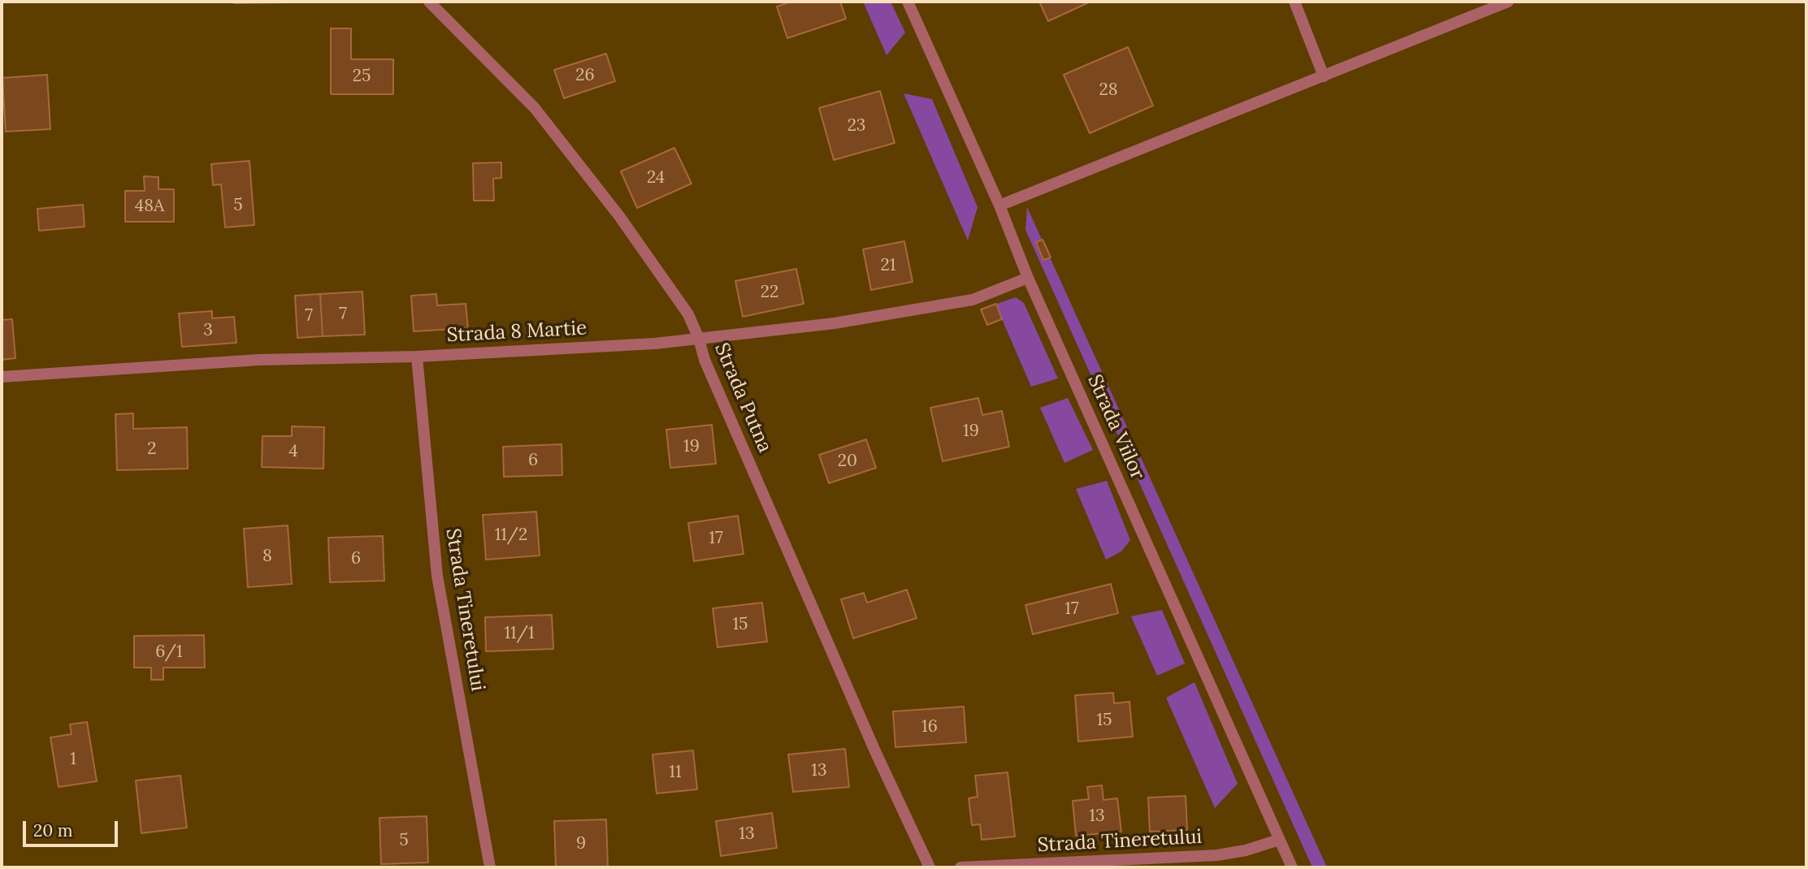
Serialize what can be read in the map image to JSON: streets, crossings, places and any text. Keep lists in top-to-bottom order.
{
  "streets": {
    "street": [
      "Strada 8 Martie",
      "Strada Putna",
      "Strada Viilor",
      "Strada Tineretului"
    ]
  },
  "crossings": [
    ["Strada 8 Martie", "Strada Putna"],
    ["Strada 8 Martie", "Strada Viilor"],
    ["Strada 8 Martie", "Strada Tineretului"],
    ["Strada Viilor", "Strada Tineretului"]
  ],
  "house_numbers": [
    "26",
    "25",
    "28",
    "23",
    "24",
    "5",
    "48A",
    "21",
    "22",
    "7",
    "7",
    "3",
    "19",
    "19",
    "2",
    "4",
    "6",
    "20",
    "11/2",
    "17",
    "8",
    "6",
    "17",
    "15",
    "11/1",
    "6/1",
    "15",
    "16",
    "1",
    "13",
    "11",
    "13",
    "13",
    "5",
    "9"
  ],
  "scale_bar": "20 m"
}
